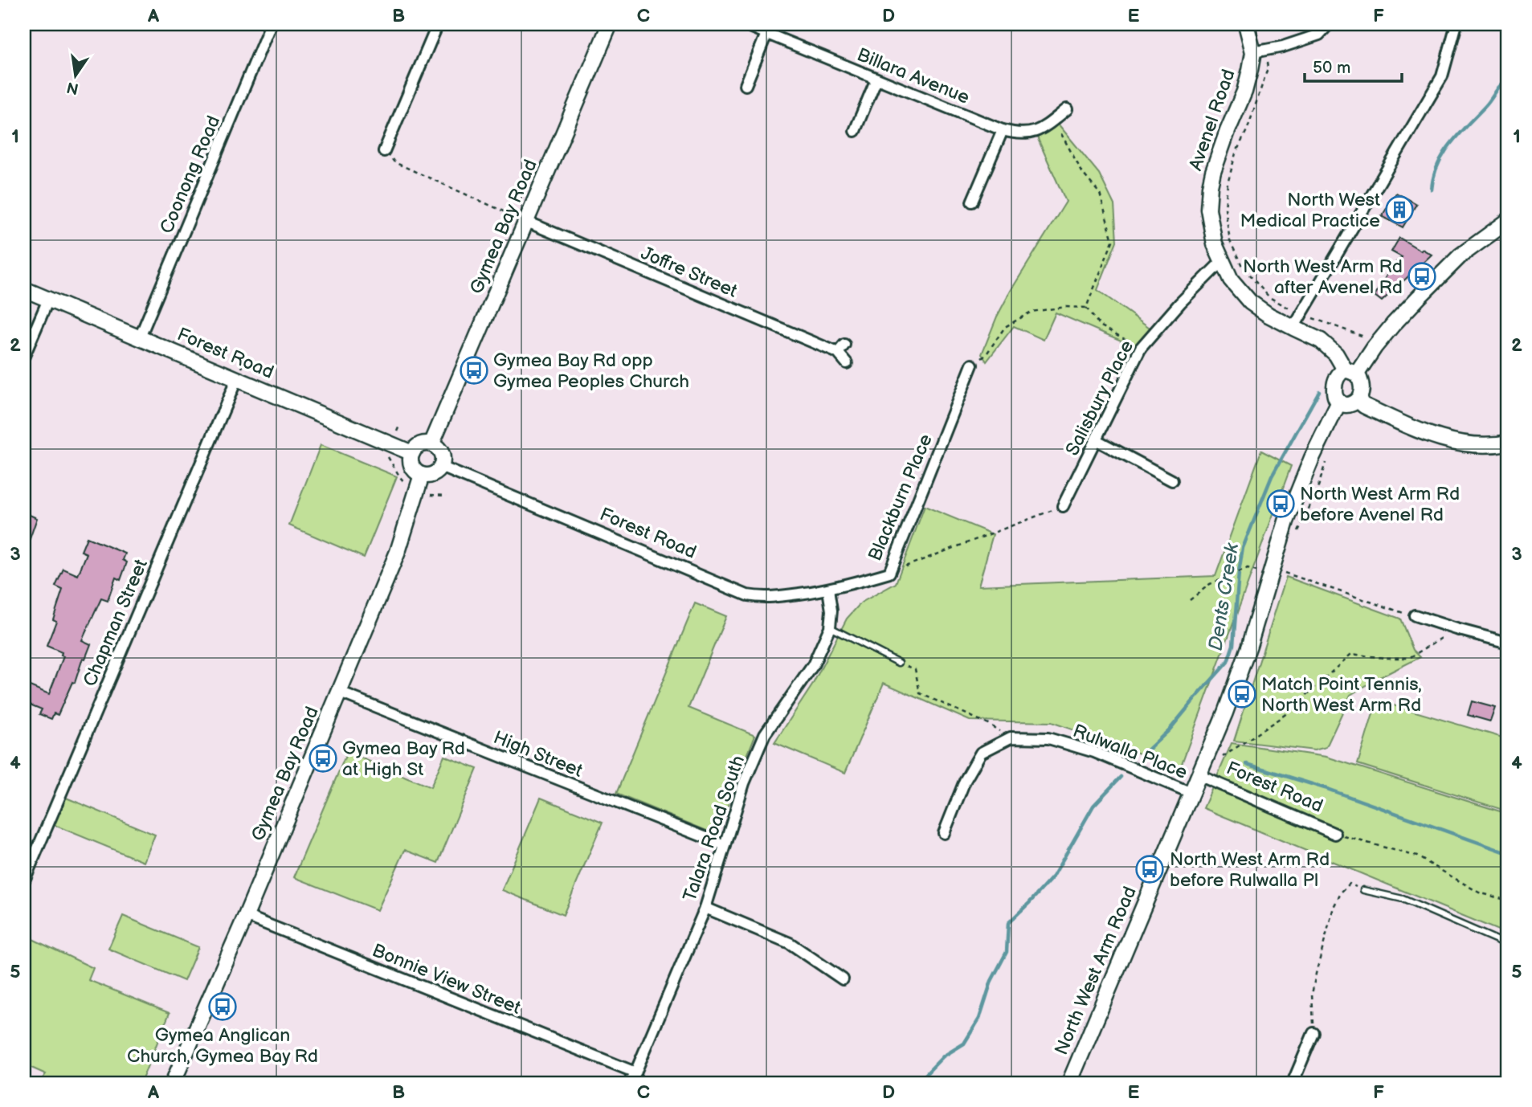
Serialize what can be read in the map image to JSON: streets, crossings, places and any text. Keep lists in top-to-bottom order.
{
  "streets": {
    "street": [
      "Billara Avenue",
      "Avenel Road",
      "Coonong Road",
      "Gymea Bay Road",
      "Joffre Street",
      "Forest Road",
      "Salisbury Place",
      "Blackburn Place",
      "Chapman Street",
      "Rulwalla Place",
      "High Street",
      "Talara Road South",
      "North West Arm Road",
      "Bonnie View Street"
    ]
  },
  "crossings": [
    ["Avenel Road", "Salisbury Place"],
    ["Avenel Road", "North West Arm Road"],
    ["Coonong Road", "Forest Road"],
    ["Gymea Bay Road", "Joffre Street"],
    ["Gymea Bay Road", "Forest Road"],
    ["Gymea Bay Road", "High Street"],
    ["Gymea Bay Road", "Bonnie View Street"],
    ["Forest Road", "Blackburn Place"],
    ["Forest Road", "Chapman Street"],
    ["Forest Road", "North West Arm Road"],
    ["Blackburn Place", "Talara Road South"],
    ["Rulwalla Place", "North West Arm Road"],
    ["High Street", "Talara Road South"],
    ["Talara Road South", "Bonnie View Street"]
  ],
  "water": ["Dents Creek"],
  "places": {
    "building": ["North West Medical Practice"],
    "bus stop": [
      "North West Arm Rd after Avenel Rd",
      "Gymea Bay Rd opp Gymea Peoples Church",
      "North West Arm Rd before Avenel Rd",
      "Match Point Tennis, North West Arm Rd",
      "Gymea Bay Rd at High St",
      "North West Arm Rd before Rulwalla Pl",
      "Gymea Anglican Church, Gymea Bay Rd"
    ]
  },
  "scale_bar": "50 m",
  "north": "bottom",
  "grid": {
    "columns": [
      "A",
      "B",
      "C",
      "D",
      "E",
      "F"
    ],
    "rows": [
      "1",
      "2",
      "3",
      "4",
      "5"
    ]
  }
}
